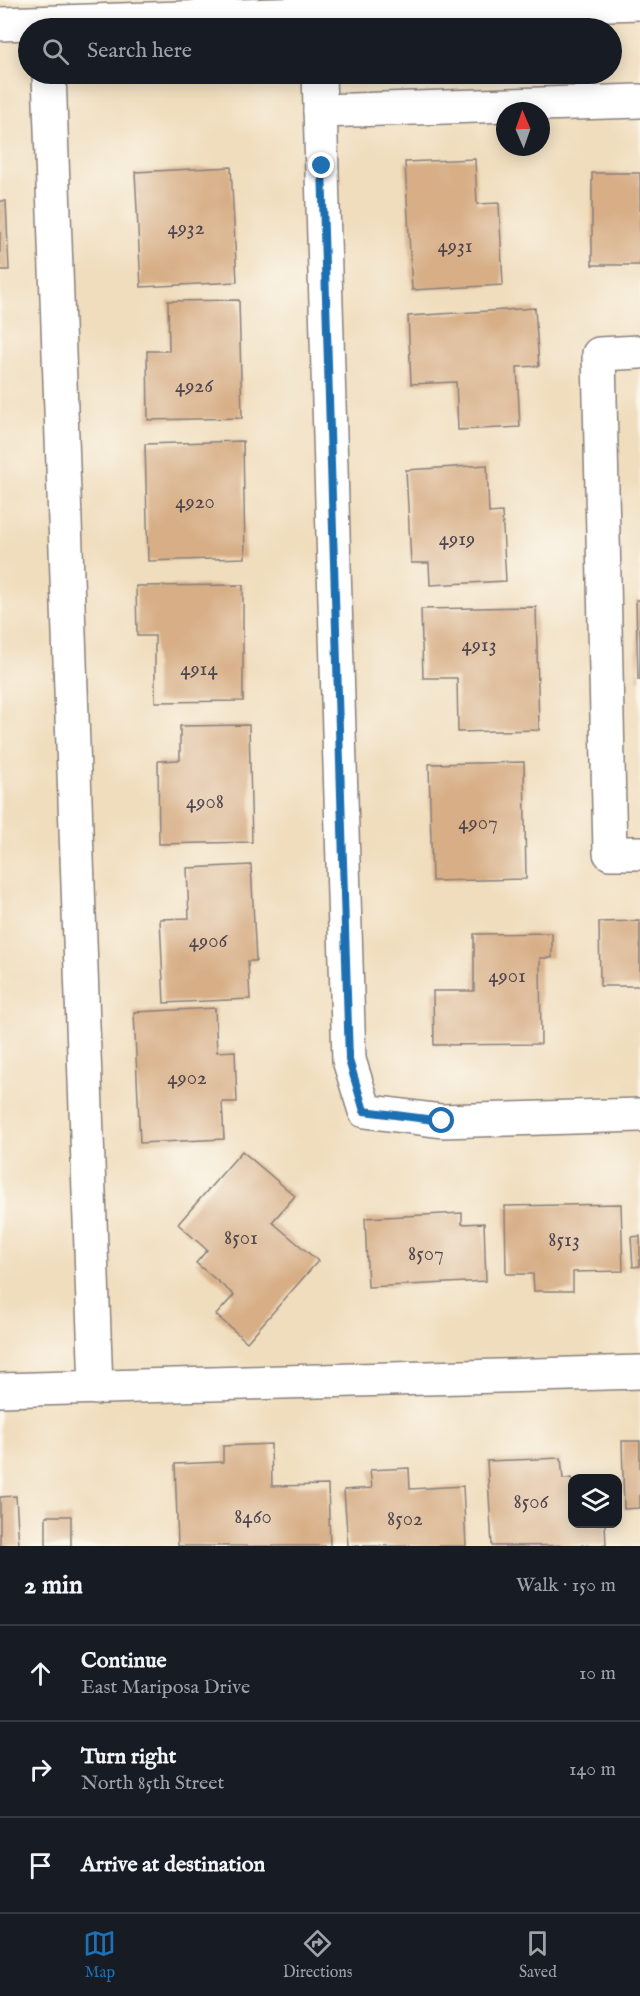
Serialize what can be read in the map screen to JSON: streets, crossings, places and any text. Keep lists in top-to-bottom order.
{
  "house_numbers": [
    "4932",
    "4931",
    "4926",
    "4920",
    "4919",
    "4913",
    "4914",
    "4908",
    "4907",
    "4906",
    "4901",
    "4902",
    "8501",
    "8513",
    "8507",
    "8506",
    "8460",
    "8502"
  ],
  "north": "top",
  "page": {
    "search": "Search here",
    "heading": ["2 min", "Walk · 150 m"],
    "list": [
      ["Continue", "East Mariposa Drive", "10 m"],
      ["Turn right", "North 85th Street", "140 m"],
      "Arrive at destination"
    ],
    "nav": ["Map", "Directions", "Saved"]
  }
}
